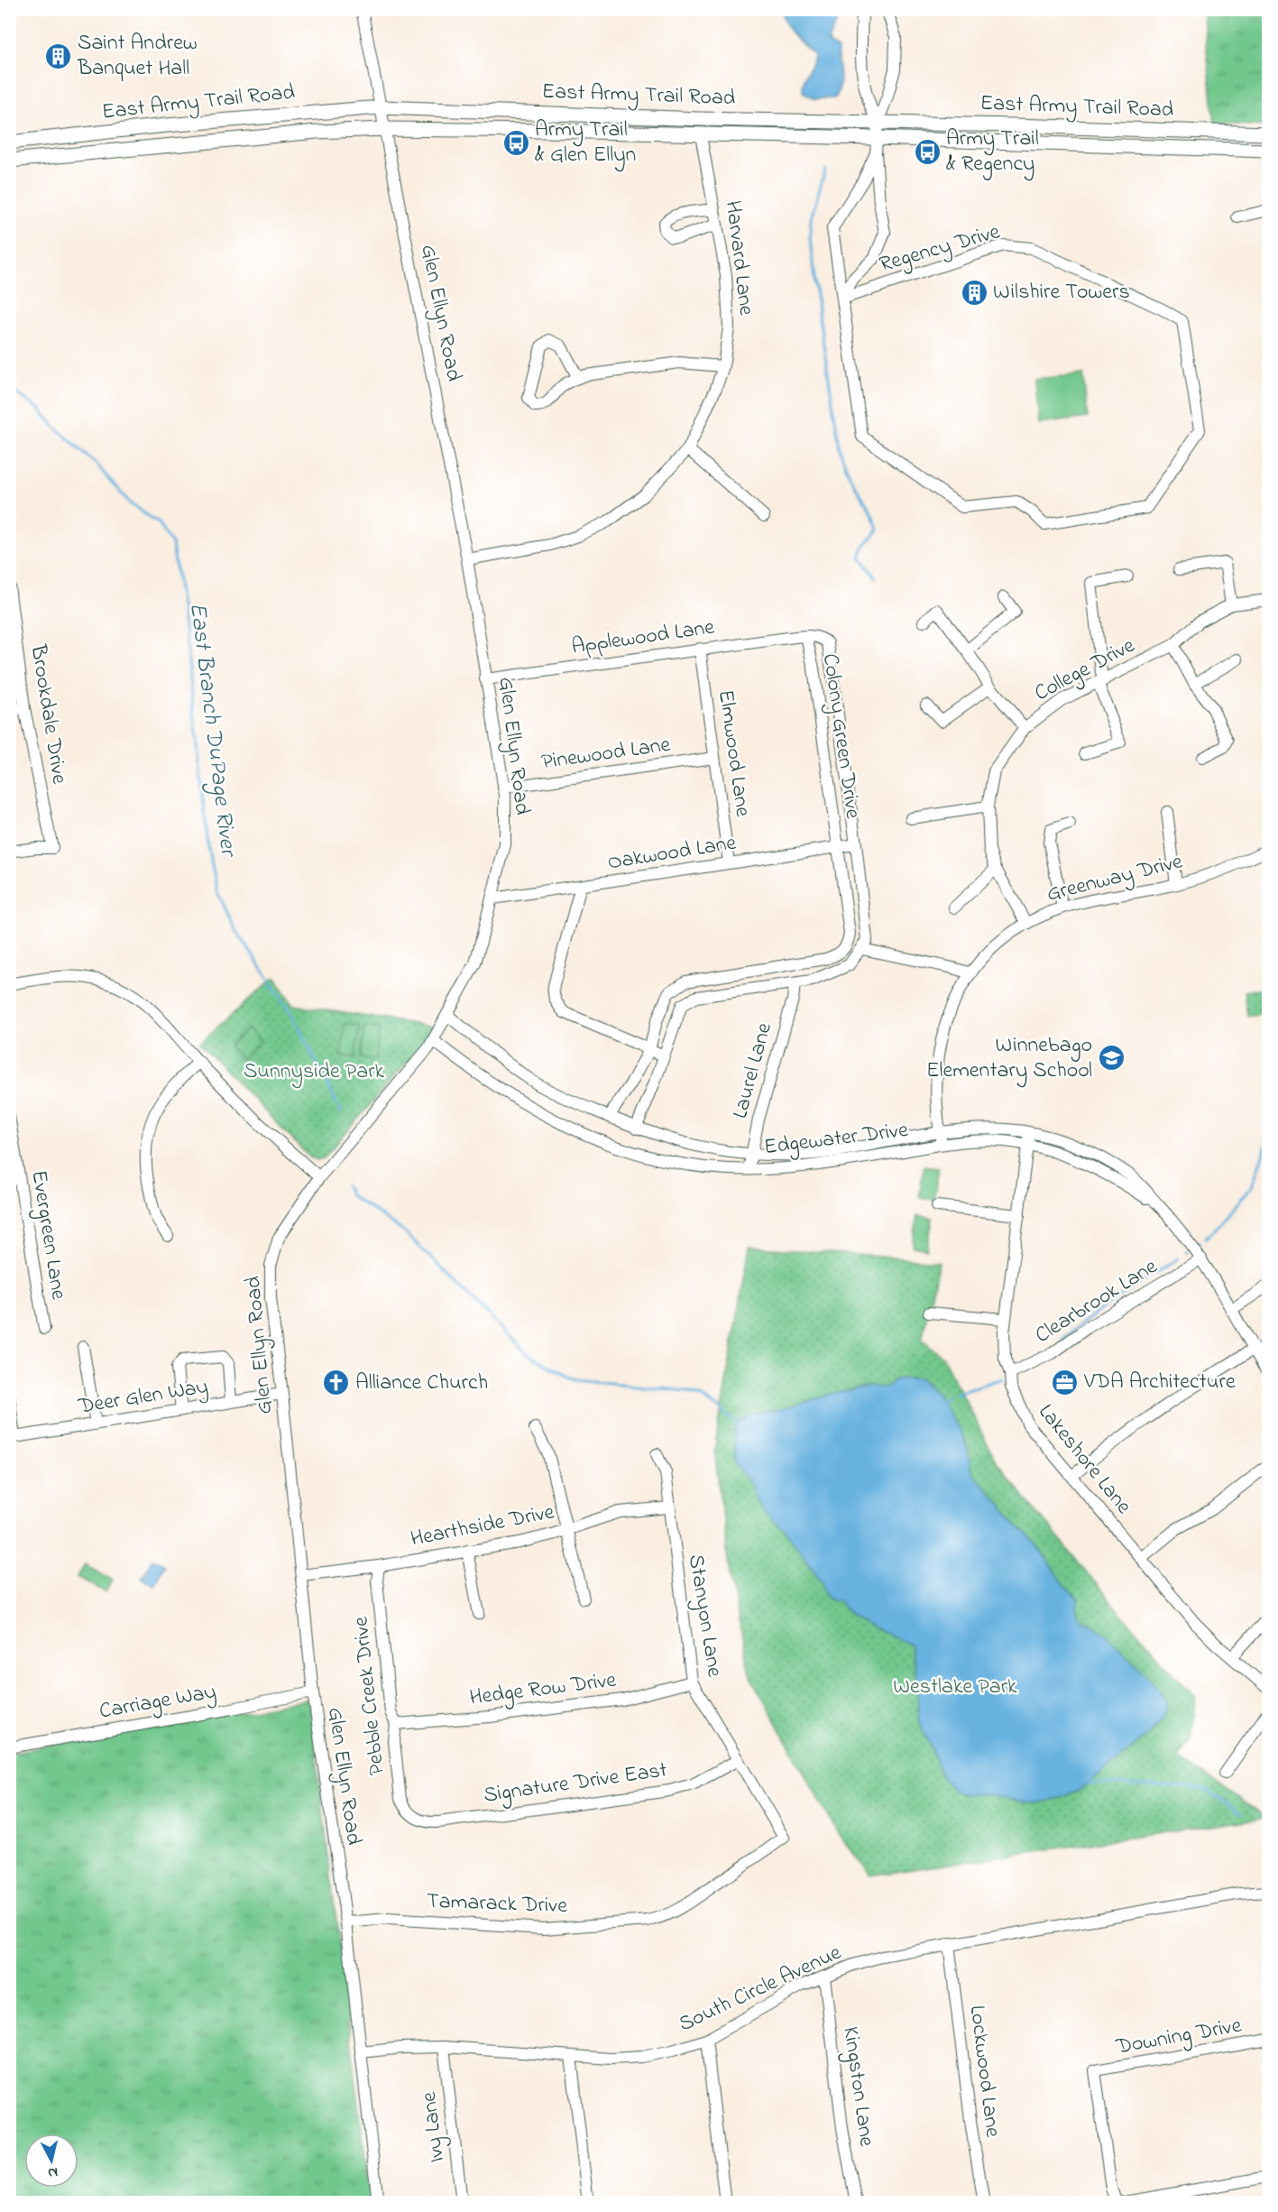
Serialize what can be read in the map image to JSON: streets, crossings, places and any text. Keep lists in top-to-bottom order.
{
  "streets": {
    "main road": ["East Army Trail Road"],
    "street": [
      "Regency Drive",
      "Harvard Lane",
      "Glen Ellyn Road",
      "Applewood Lane",
      "College Drive",
      "Brookdale Drive",
      "Colony Green Drive",
      "Elmwood Lane",
      "Pinewood Lane",
      "Oakwood Lane",
      "Greenway Drive",
      "Laurel Lane",
      "Edgewater Drive",
      "Evergreen Lane",
      "Clearbrook Lane",
      "Deer Glen Way",
      "Lakeshore Lane",
      "Hearthside Drive",
      "Stanyon Lane",
      "Hedge Row Drive",
      "Pebble Creek Drive",
      "Carriage Way",
      "Signature Drive East",
      "Tamarack Drive",
      "South Circle Avenue",
      "Downing Drive",
      "Lockwood Lane",
      "Kingston Lane",
      "Ivy Lane"
    ]
  },
  "crossings": [
    ["East Army Trail Road", "Regency Drive"],
    ["East Army Trail Road", "Harvard Lane"],
    ["East Army Trail Road", "Glen Ellyn Road"],
    ["Harvard Lane", "Glen Ellyn Road"],
    ["Glen Ellyn Road", "Applewood Lane"],
    ["Glen Ellyn Road", "Pinewood Lane"],
    ["Glen Ellyn Road", "Oakwood Lane"],
    ["Glen Ellyn Road", "Edgewater Drive"],
    ["Glen Ellyn Road", "Deer Glen Way"],
    ["Glen Ellyn Road", "Hearthside Drive"],
    ["Glen Ellyn Road", "Carriage Way"],
    ["Glen Ellyn Road", "Tamarack Drive"],
    ["Glen Ellyn Road", "South Circle Avenue"],
    ["Applewood Lane", "Colony Green Drive"],
    ["Applewood Lane", "Elmwood Lane"],
    ["College Drive", "Greenway Drive"],
    ["Colony Green Drive", "Oakwood Lane"],
    ["Colony Green Drive", "Edgewater Drive"],
    ["Elmwood Lane", "Pinewood Lane"],
    ["Elmwood Lane", "Oakwood Lane"],
    ["Greenway Drive", "Edgewater Drive"],
    ["Laurel Lane", "Edgewater Drive"],
    ["Edgewater Drive", "Clearbrook Lane"],
    ["Edgewater Drive", "Lakeshore Lane"],
    ["Clearbrook Lane", "Lakeshore Lane"],
    ["Hearthside Drive", "Stanyon Lane"],
    ["Hearthside Drive", "Pebble Creek Drive"],
    ["Stanyon Lane", "Hedge Row Drive"],
    ["Stanyon Lane", "Signature Drive East"],
    ["Stanyon Lane", "Tamarack Drive"],
    ["Hedge Row Drive", "Pebble Creek Drive"],
    ["Pebble Creek Drive", "Signature Drive East"],
    ["South Circle Avenue", "Lockwood Lane"],
    ["South Circle Avenue", "Kingston Lane"],
    ["South Circle Avenue", "Ivy Lane"]
  ],
  "water": ["East Branch DuPage River"],
  "parks": ["Sunnyside Park", "Westlake Park"],
  "places": {
    "building": ["Saint Andrew Banquet Hall", "Wilshire Towers"],
    "bus stop": ["Army Trail & Glen Ellyn", "Army Trail & Regency"],
    "school or university": ["Winnebago Elementary School"],
    "office": ["VDA Architecture"],
    "church": ["Alliance Church"]
  },
  "north": "bottom"
}
